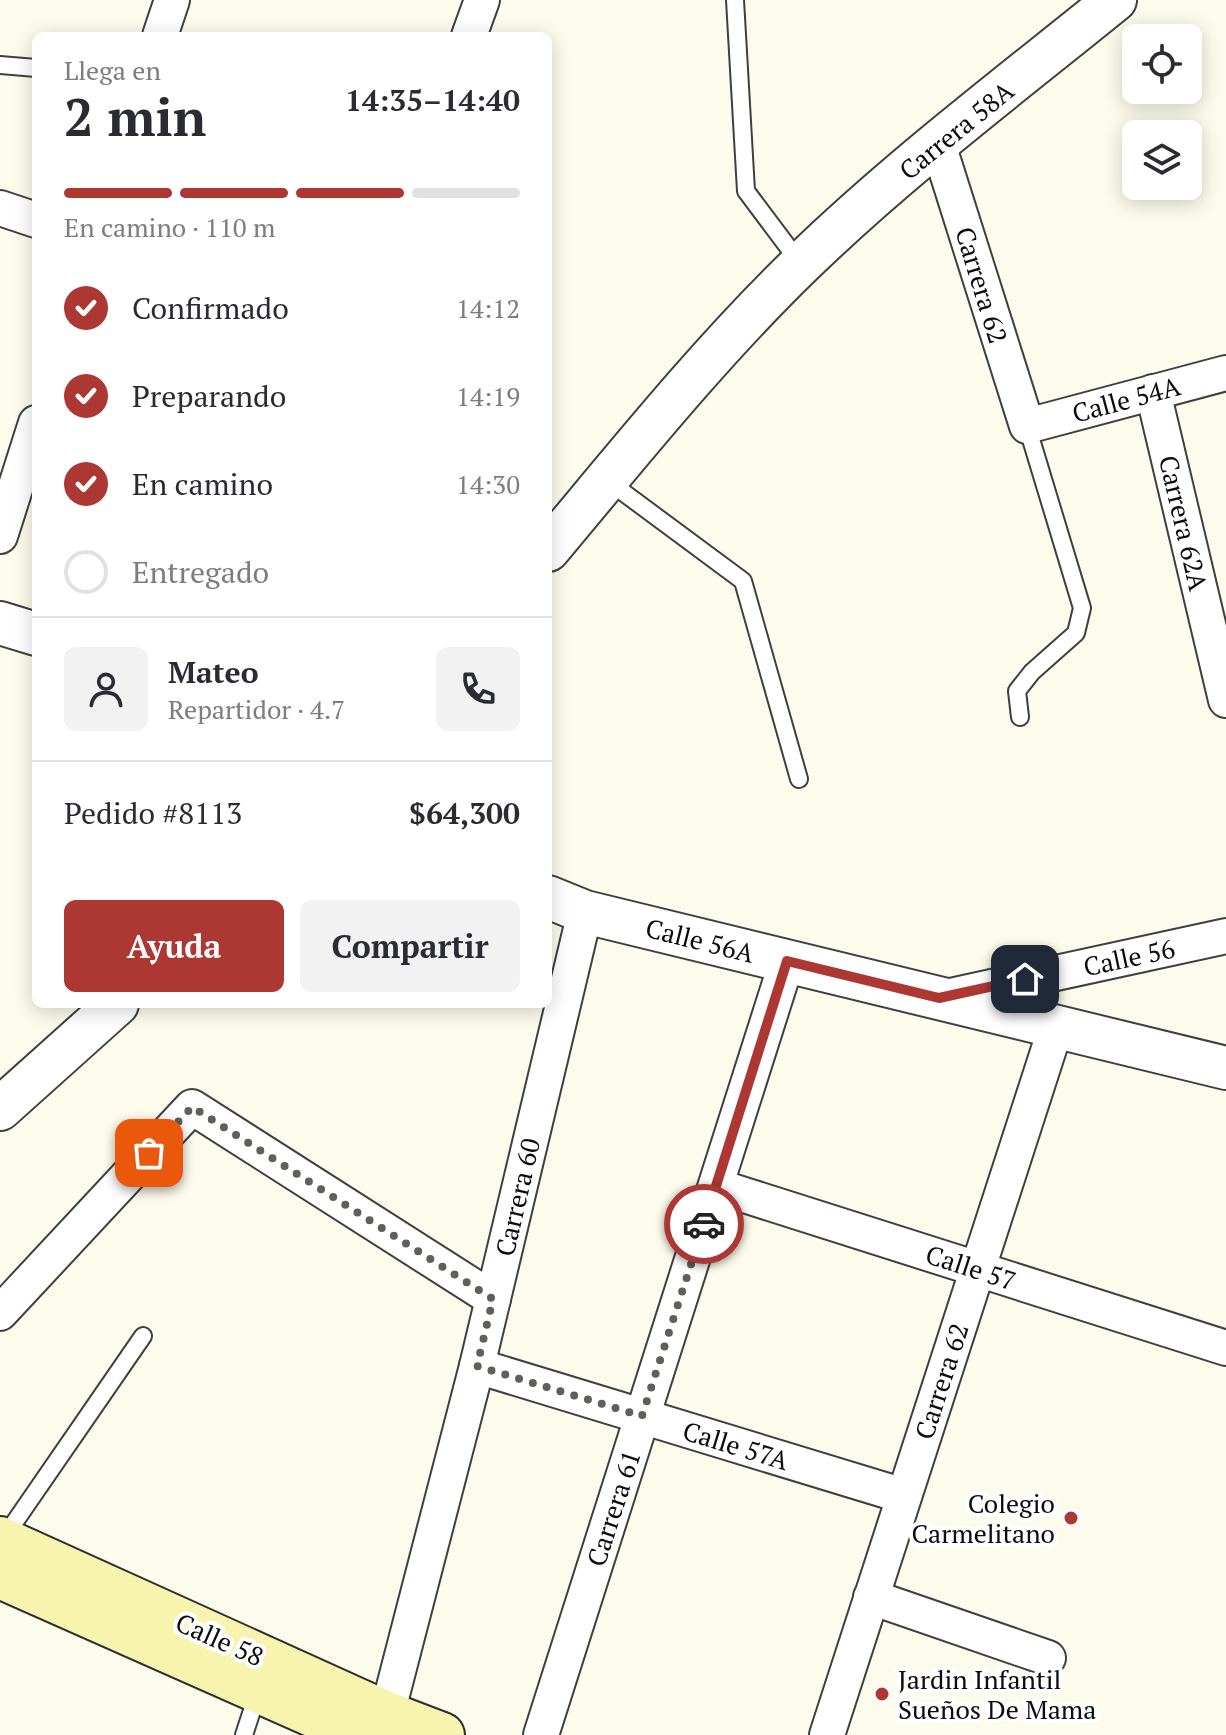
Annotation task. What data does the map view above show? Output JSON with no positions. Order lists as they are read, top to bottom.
{
  "streets": {
    "main road": ["Calle 58"],
    "street": [
      "Carrera 58A",
      "Carrera 62",
      "Calle 54A",
      "Carrera 62A",
      "Calle 56A",
      "Calle 56",
      "Carrera 60",
      "Calle 57",
      "Calle 57A",
      "Carrera 61"
    ]
  },
  "crossings": [
    ["Carrera 58A", "Carrera 62"],
    ["Carrera 62", "Calle 54A"],
    ["Carrera 62", "Calle 56A"],
    ["Carrera 62", "Calle 57"],
    ["Carrera 62", "Calle 57A"],
    ["Calle 54A", "Carrera 62A"],
    ["Calle 56A", "Calle 56"],
    ["Calle 56A", "Carrera 60"],
    ["Calle 56A", "Carrera 61"],
    ["Carrera 60", "Calle 57A"],
    ["Carrera 60", "Calle 58"],
    ["Calle 57", "Carrera 61"],
    ["Calle 57A", "Carrera 61"]
  ],
  "places": ["Colegio Carmelitano", "Jardin Infantil Sueños De Mama"],
  "page": {
    "heading": ["2 min", "Llega en", "14:35–14:40"],
    "panel": [
      "Mateo",
      "Repartidor · 4.7",
      "Pedido #8113",
      "$64,300"
    ],
    "bar": "En camino · 110 m",
    "list": [
      ["Confirmado", "14:12"],
      ["Preparando", "14:19"],
      ["En camino", "14:30"],
      "Entregado"
    ],
    "buttons": ["Ayuda", "Compartir"]
  }
}
